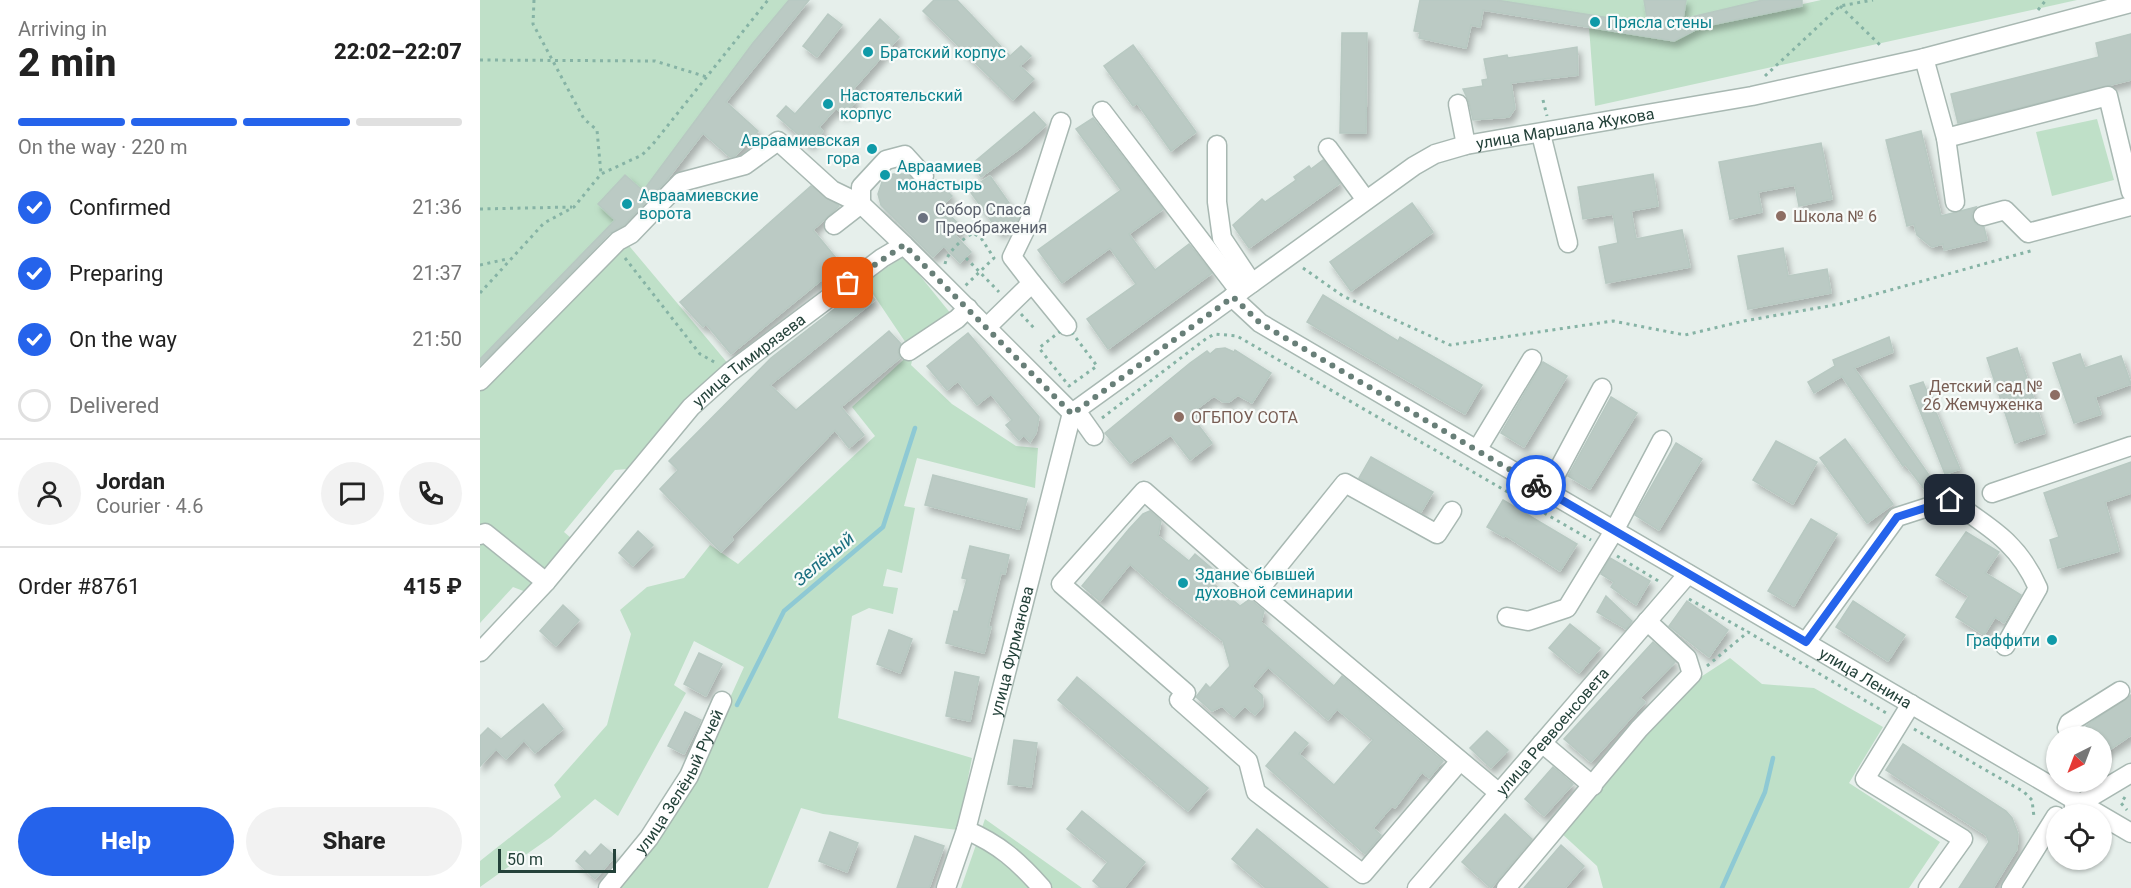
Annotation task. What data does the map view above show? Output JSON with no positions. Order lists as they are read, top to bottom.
{
  "streets": {
    "street": [
      "улица Маршала Жукова",
      "улица Тимирязева",
      "улица Фурманова",
      "улица Ленина",
      "улица Реввоенсовета",
      "улица Зелёный Ручей"
    ]
  },
  "crossings": [
    ["улица Маршала Жукова", "улица Фурманова"],
    ["улица Маршала Жукова", "улица Ленина"],
    ["улица Ленина", "улица Реввоенсовета"]
  ],
  "water": ["Зелёный"],
  "places": [
    "Прясла стены",
    "Братский корпус",
    "Настоятельский корпус",
    "Авраамиевская гора",
    "Авраамиев монастырь",
    "Авраамиевские ворота",
    "Школа № 6",
    "Собор Спаса Преображения",
    "Детский сад № 26 Жемчуженка",
    "ОГБПОУ СОТА",
    "Здание бывшей духовной семинарии",
    "Граффити"
  ],
  "scale_bar": "50 m",
  "north": "bottom left",
  "page": {
    "heading": ["2 min", "Arriving in", "22:02–22:07"],
    "panel": [
      "Jordan",
      "Courier · 4.6",
      "Order #8761",
      "415 ₽"
    ],
    "bar": "On the way · 220 m",
    "list": [
      ["Confirmed", "21:36"],
      ["Preparing", "21:37"],
      ["On the way", "21:50"],
      "Delivered"
    ],
    "buttons": ["Help", "Share"],
    "scale": "50 m"
  }
}
